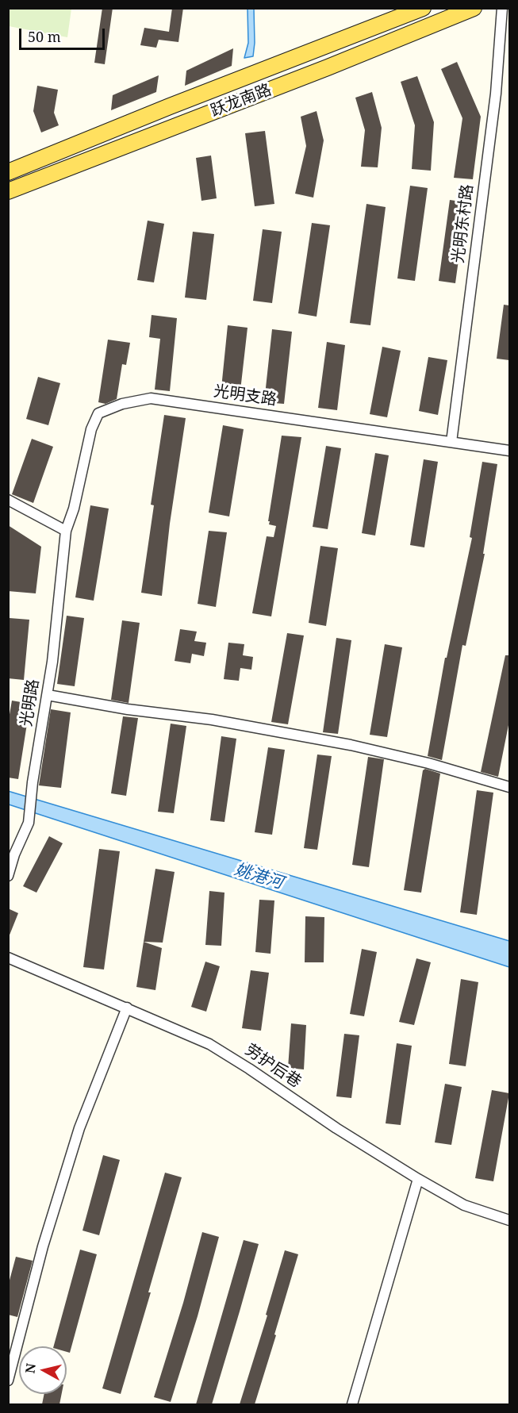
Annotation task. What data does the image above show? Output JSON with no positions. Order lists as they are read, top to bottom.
{
  "streets": {
    "main road": ["跃龙南路"],
    "street": [
      "光明东村路",
      "光明支路",
      "光明路",
      "劳护后巷"
    ]
  },
  "crossings": [
    ["光明东村路", "光明支路"],
    ["光明支路", "光明路"]
  ],
  "water": ["姚港河"],
  "scale_bar": "50 m",
  "north": "left"
}
